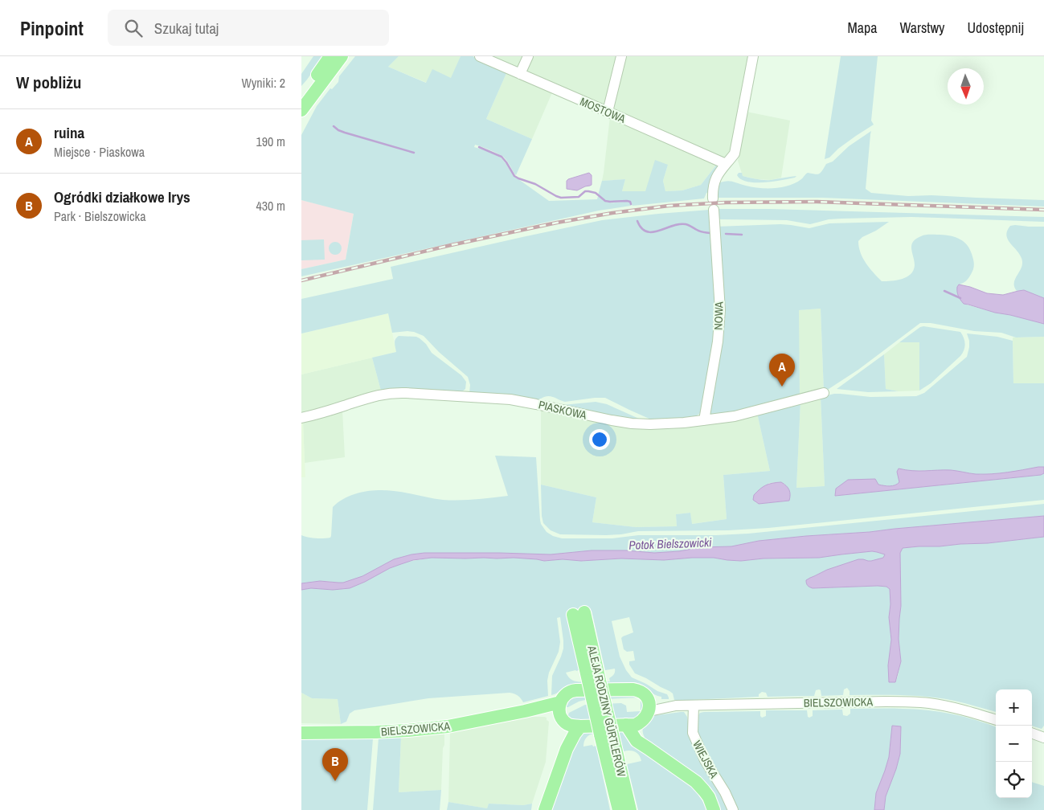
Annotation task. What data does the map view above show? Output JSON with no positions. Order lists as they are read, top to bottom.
{
  "streets": {
    "main road": ["BIELSZOWICKA", "ALEJA RODZINY GÜRTLERÓW"],
    "street": [
      "MOSTOWA",
      "NOWA",
      "PIASKOWA",
      "WIEJSKA"
    ]
  },
  "crossings": [
    ["NOWA", "PIASKOWA"],
    ["BIELSZOWICKA", "WIEJSKA"]
  ],
  "water": ["Potok Bielszowicki"],
  "north": "bottom",
  "page": {
    "header": "Pinpoint",
    "search": "Szukaj tutaj",
    "nav": ["Mapa", "Warstwy", "Udostępnij"],
    "heading": ["W pobliżu", "Wyniki: 2"],
    "list": [
      {
        "mark": "A",
        "name": "ruina",
        "note": "Miejsce · Piaskowa",
        "value": "190 m"
      },
      {
        "mark": "B",
        "name": "Ogródki działkowe Irys",
        "note": "Park · Bielszowicka",
        "value": "430 m"
      }
    ],
    "pins": ["A", "B"],
    "map_buttons": ["+", "−"]
  }
}
